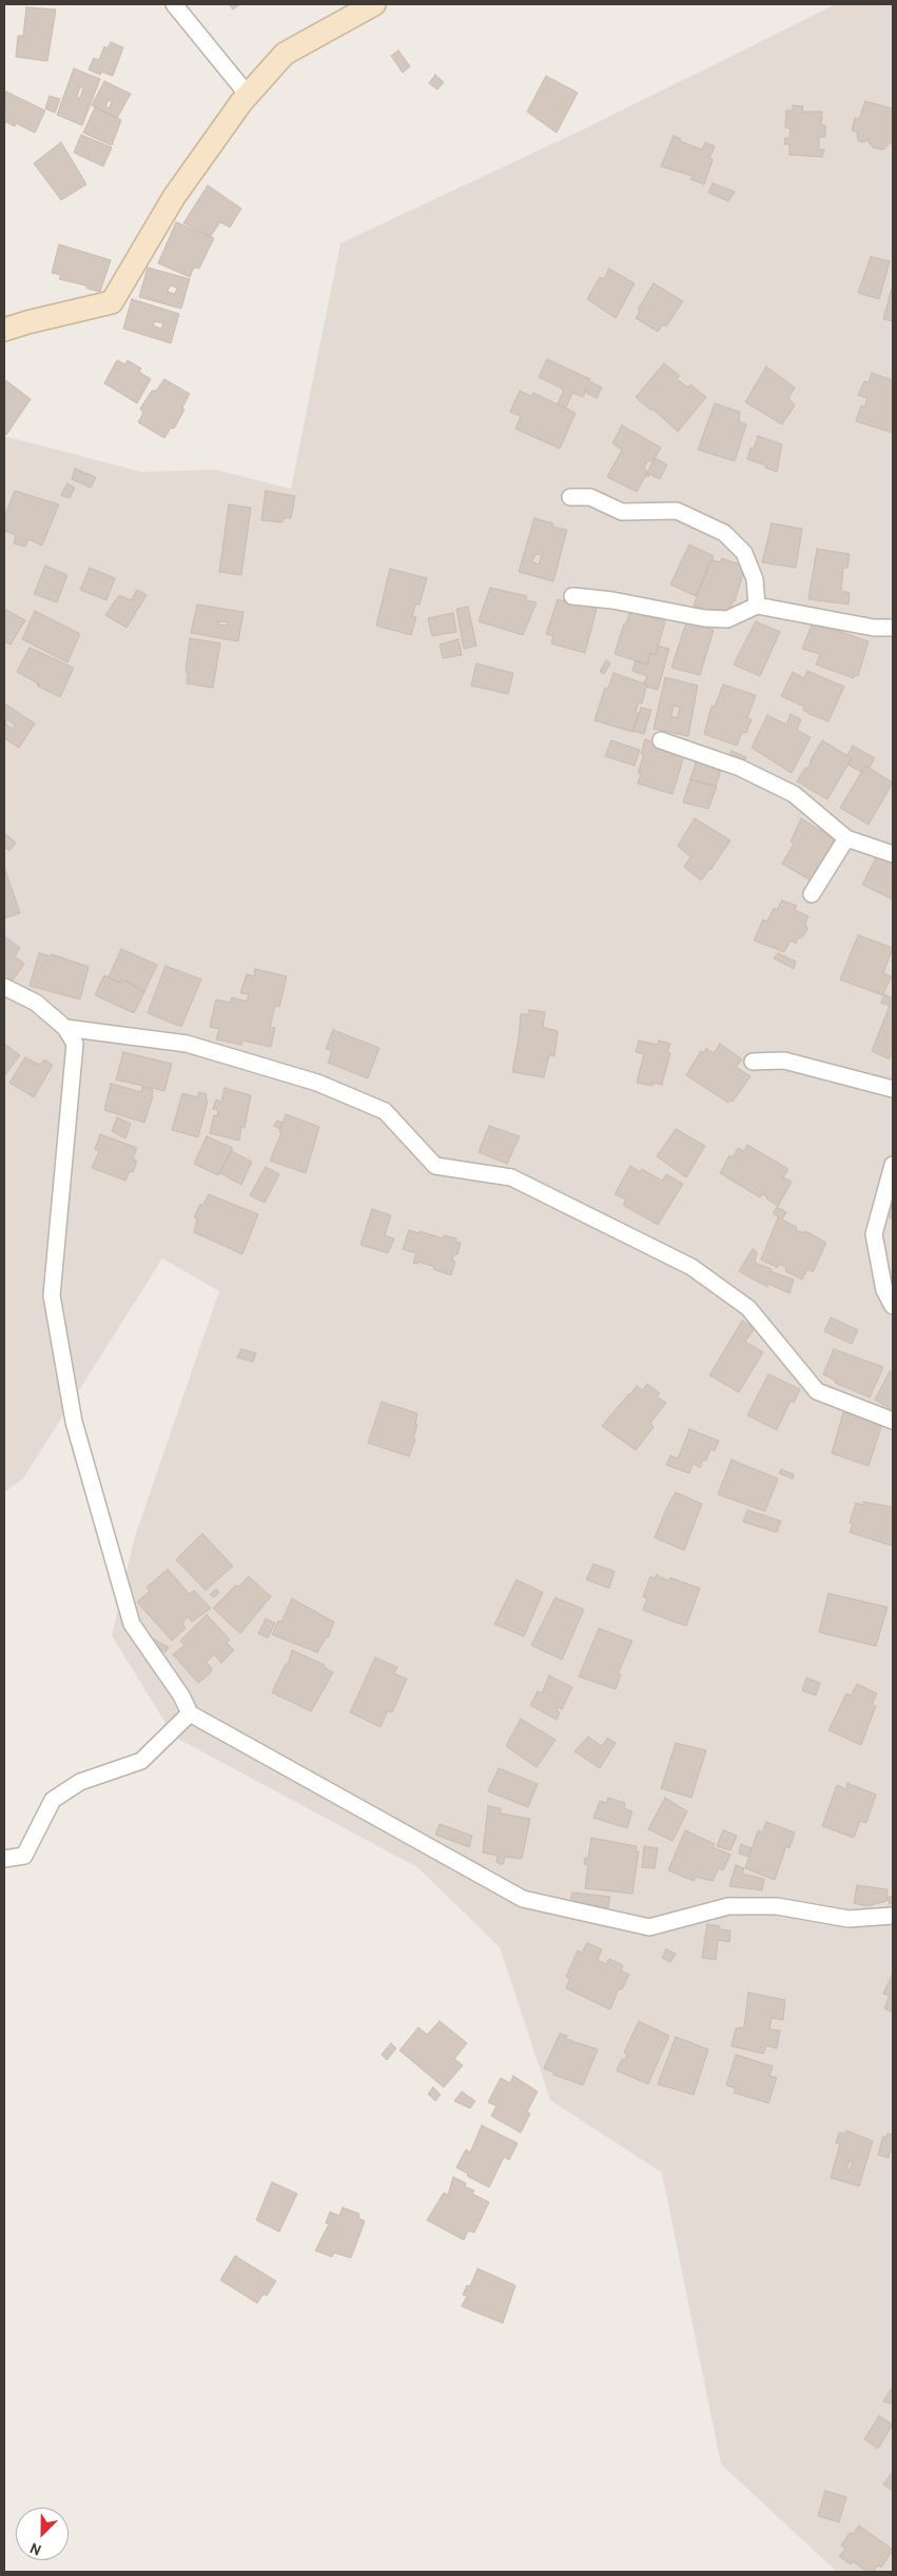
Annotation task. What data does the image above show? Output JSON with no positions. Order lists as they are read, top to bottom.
{
  "north": "bottom left"
}
